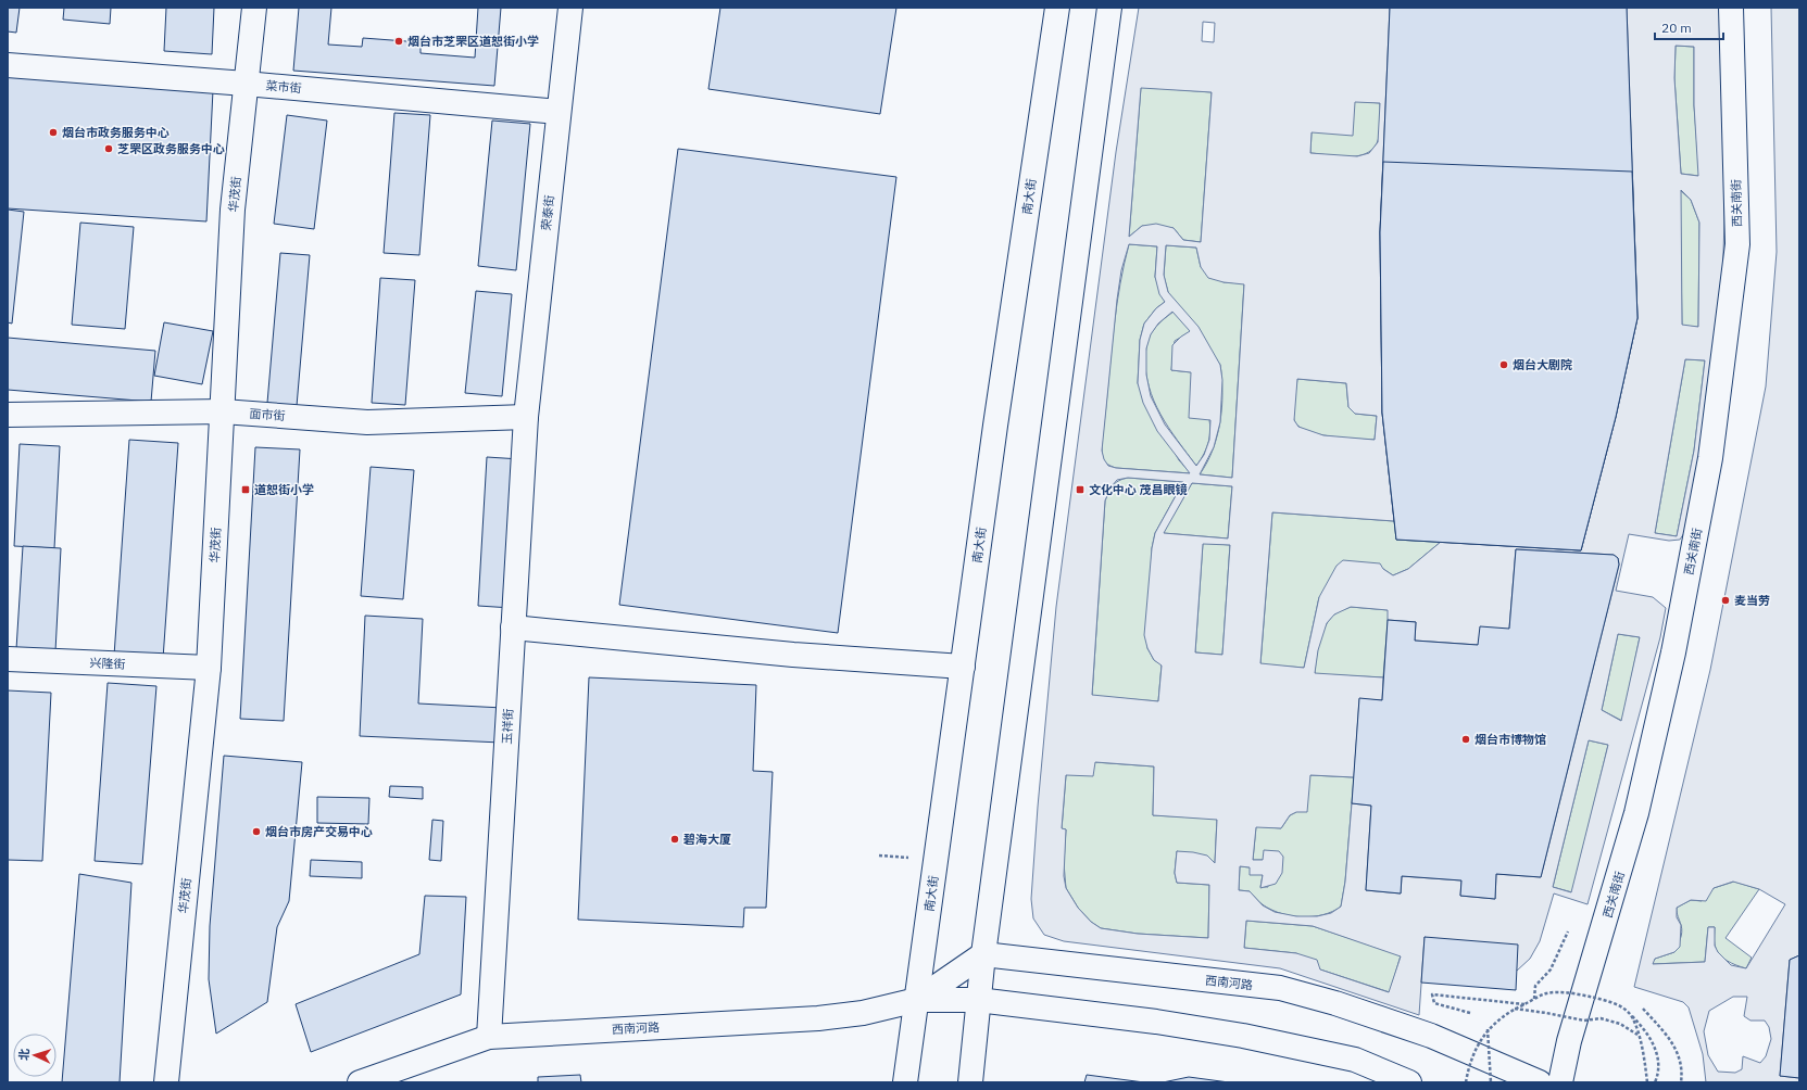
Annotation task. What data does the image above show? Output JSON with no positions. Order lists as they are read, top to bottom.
{
  "streets": {
    "street": [
      "菜市街",
      "华茂街",
      "南大街",
      "西关南街",
      "荣泰街",
      "面市街",
      "兴隆街",
      "玉祥街",
      "西南河路"
    ]
  },
  "crossings": [
    ["菜市街", "华茂街"],
    ["菜市街", "荣泰街"],
    ["华茂街", "面市街"],
    ["华茂街", "兴隆街"],
    ["南大街", "西南河路"],
    ["荣泰街", "面市街"],
    ["荣泰街", "玉祥街"],
    ["面市街", "玉祥街"],
    ["玉祥街", "西南河路"]
  ],
  "places": {
    "other": [
      "烟台市芝罘区道恕街小学",
      "烟台市政务服务中心",
      "芝罘区政务服务中心",
      "烟台大剧院",
      "麦当劳",
      "烟台市博物馆",
      "烟台市房产交易中心",
      "碧海大厦"
    ],
    "transit": ["道恕街小学", "文化中心 茂昌眼镜"]
  },
  "scale_bar": "20 m",
  "north": "left"
}
